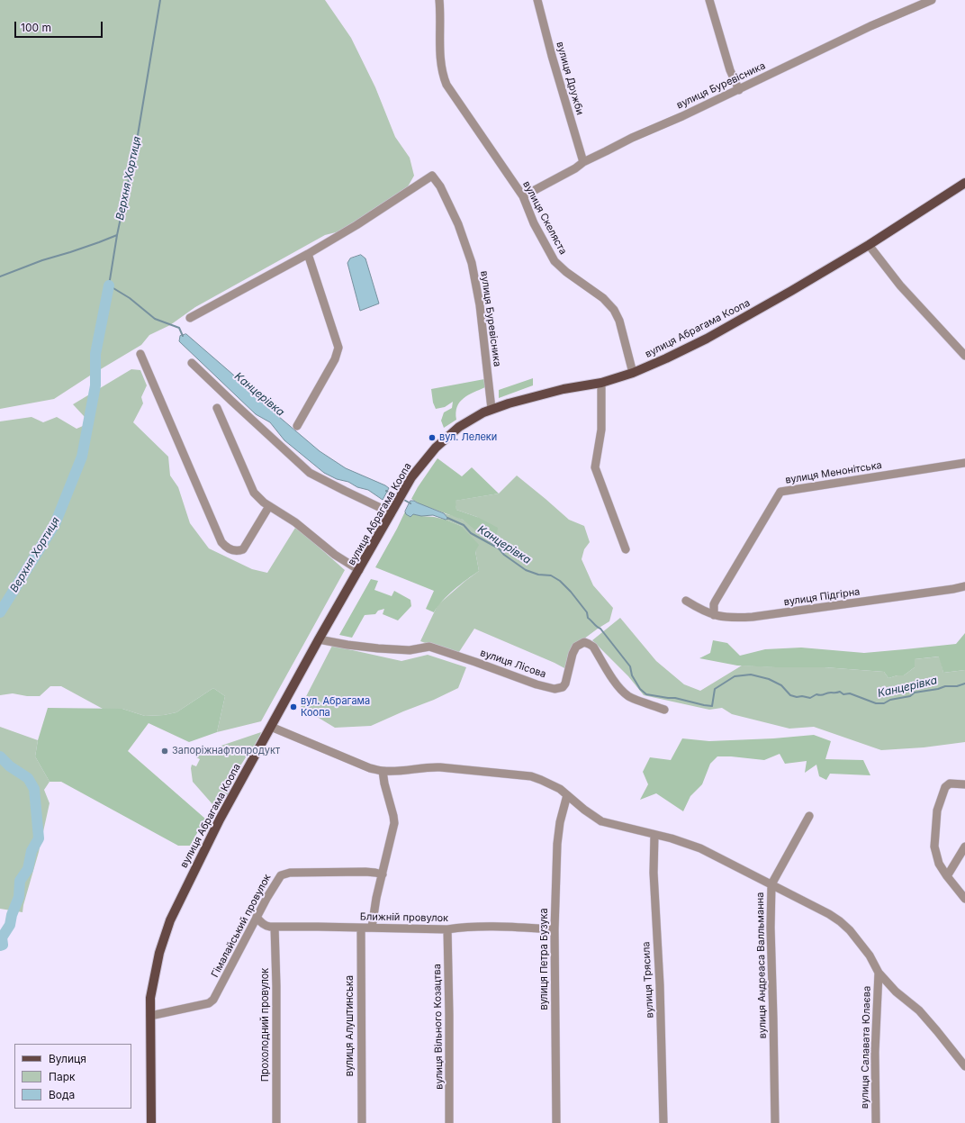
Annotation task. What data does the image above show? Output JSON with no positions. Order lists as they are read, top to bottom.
{
  "streets": {
    "main road": ["вулиця Абрагама Коопа"],
    "street": [
      "вулиця Дружби",
      "вулиця Буревісника",
      "вулиця Скеляста",
      "вулиця Менонітська",
      "вулиця Підгірна",
      "вулиця Лісова",
      "Ближній провулок",
      "Гімалайський провулок",
      "вулиця Петра Бузука",
      "вулиця Андреаса Валльманна",
      "вулиця Трясила",
      "Прохолодний провулок",
      "вулиця Алуштинська",
      "вулиця Вільного Козацтва",
      "вулиця Салавата Юлаєва"
    ]
  },
  "crossings": [
    ["вулиця Дружби", "вулиця Буревісника"],
    ["вулиця Буревісника", "вулиця Скеляста"],
    ["вулиця Буревісника", "вулиця Абрагама Коопа"],
    ["вулиця Скеляста", "вулиця Абрагама Коопа"],
    ["вулиця Абрагама Коопа", "вулиця Лісова"],
    ["вулиця Абрагама Коопа", "Гімалайський провулок"],
    ["вулиця Менонітська", "вулиця Підгірна"],
    ["Ближній провулок", "Гімалайський провулок"],
    ["Ближній провулок", "вулиця Петра Бузука"],
    ["Ближній провулок", "Прохолодний провулок"],
    ["Ближній провулок", "вулиця Алуштинська"],
    ["Ближній провулок", "вулиця Вільного Козацтва"]
  ],
  "water": ["Верхня Хортиця", "Канцерівка"],
  "places": ["вул. Лелеки", "вул. Абрагама Коопа", "Запоріжнафтопродукт"],
  "legend": ["Вулиця", "Парк", "Вода"],
  "scale_bar": "100 m"
}
